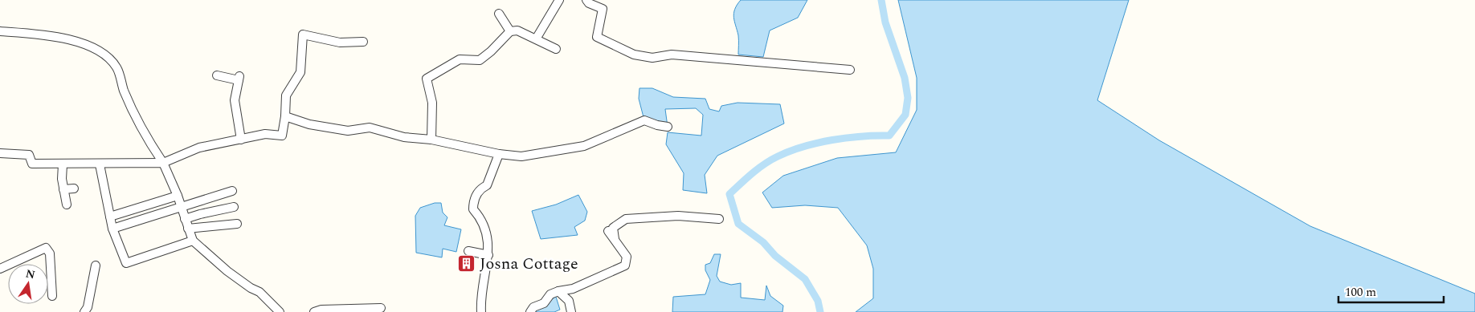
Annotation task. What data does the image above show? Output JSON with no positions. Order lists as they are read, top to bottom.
{
  "places": {
    "building": ["Josna Cottage"]
  },
  "scale_bar": "100 m",
  "north": "top"
}
